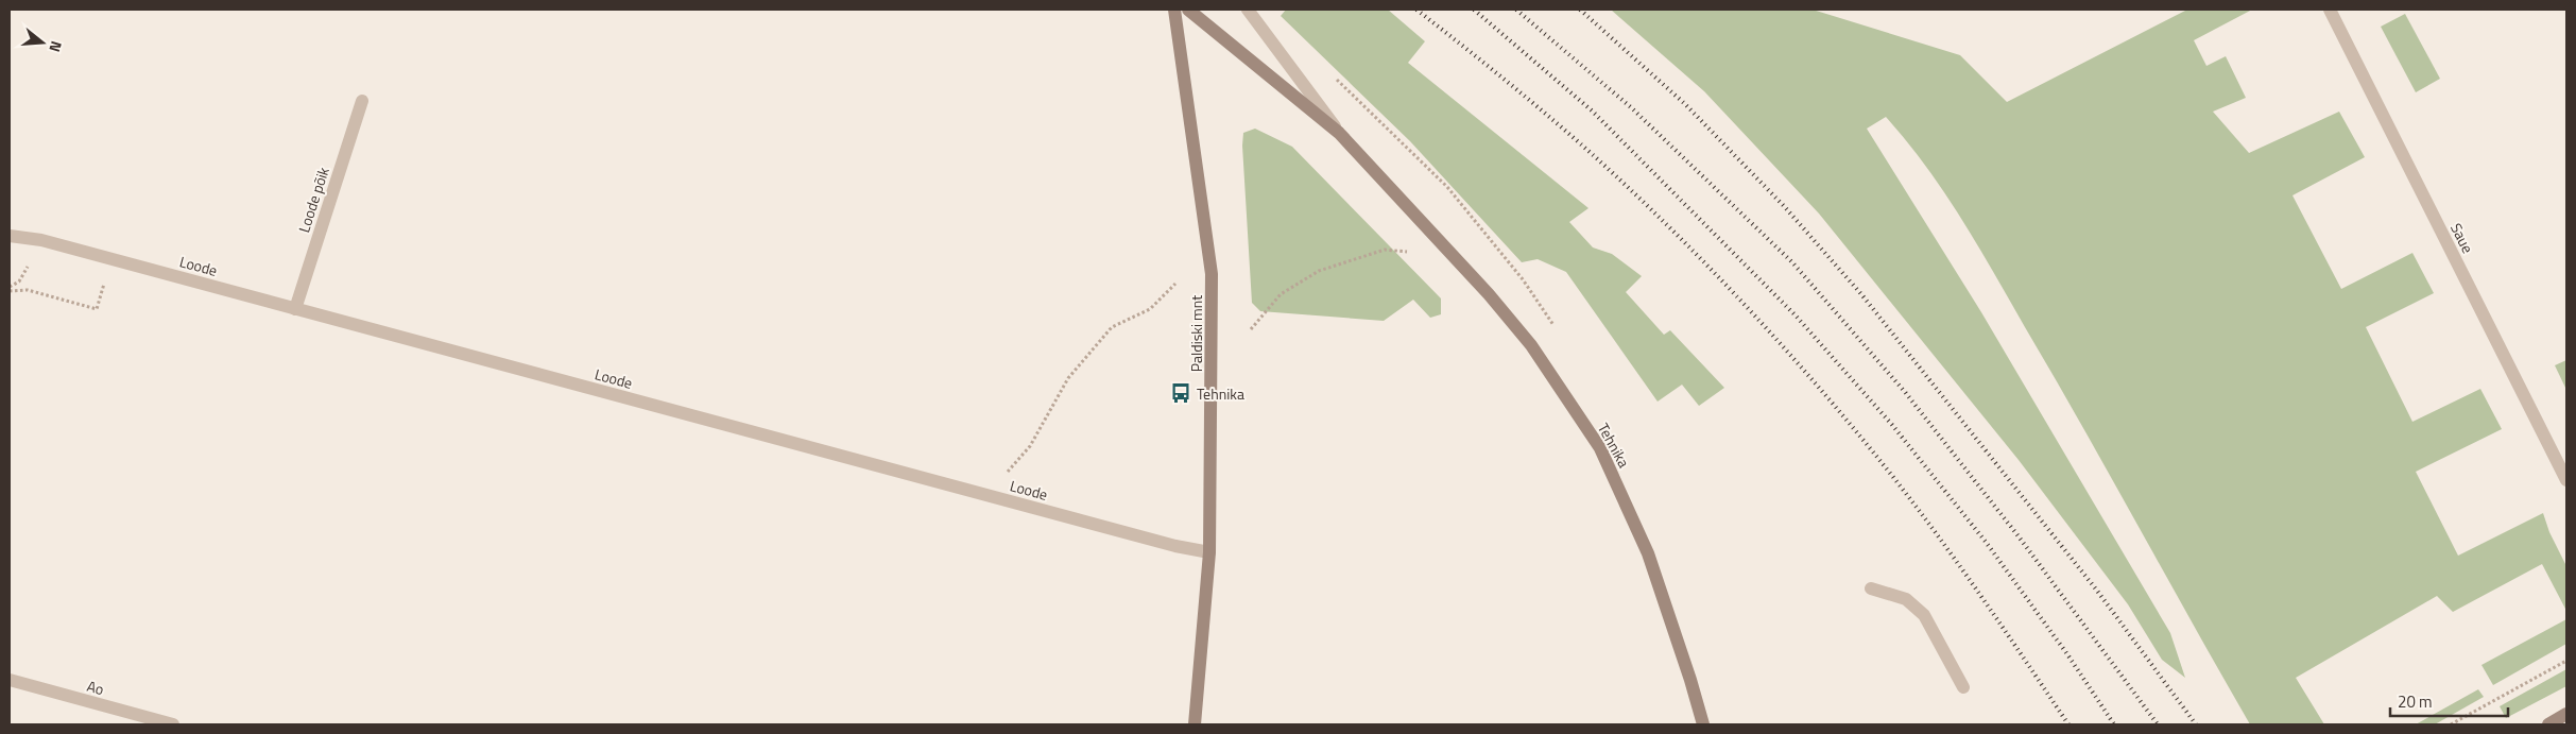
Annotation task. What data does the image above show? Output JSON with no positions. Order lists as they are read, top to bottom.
{
  "streets": {
    "street": [
      "Loode põik",
      "Saue",
      "Loode",
      "Paldiski mnt",
      "Tehnika",
      "Ao"
    ]
  },
  "crossings": [
    ["Loode põik", "Loode"],
    ["Loode", "Paldiski mnt"]
  ],
  "places": {
    "bus stop": ["Tehnika"]
  },
  "scale_bar": "20 m",
  "north": "right"
}
